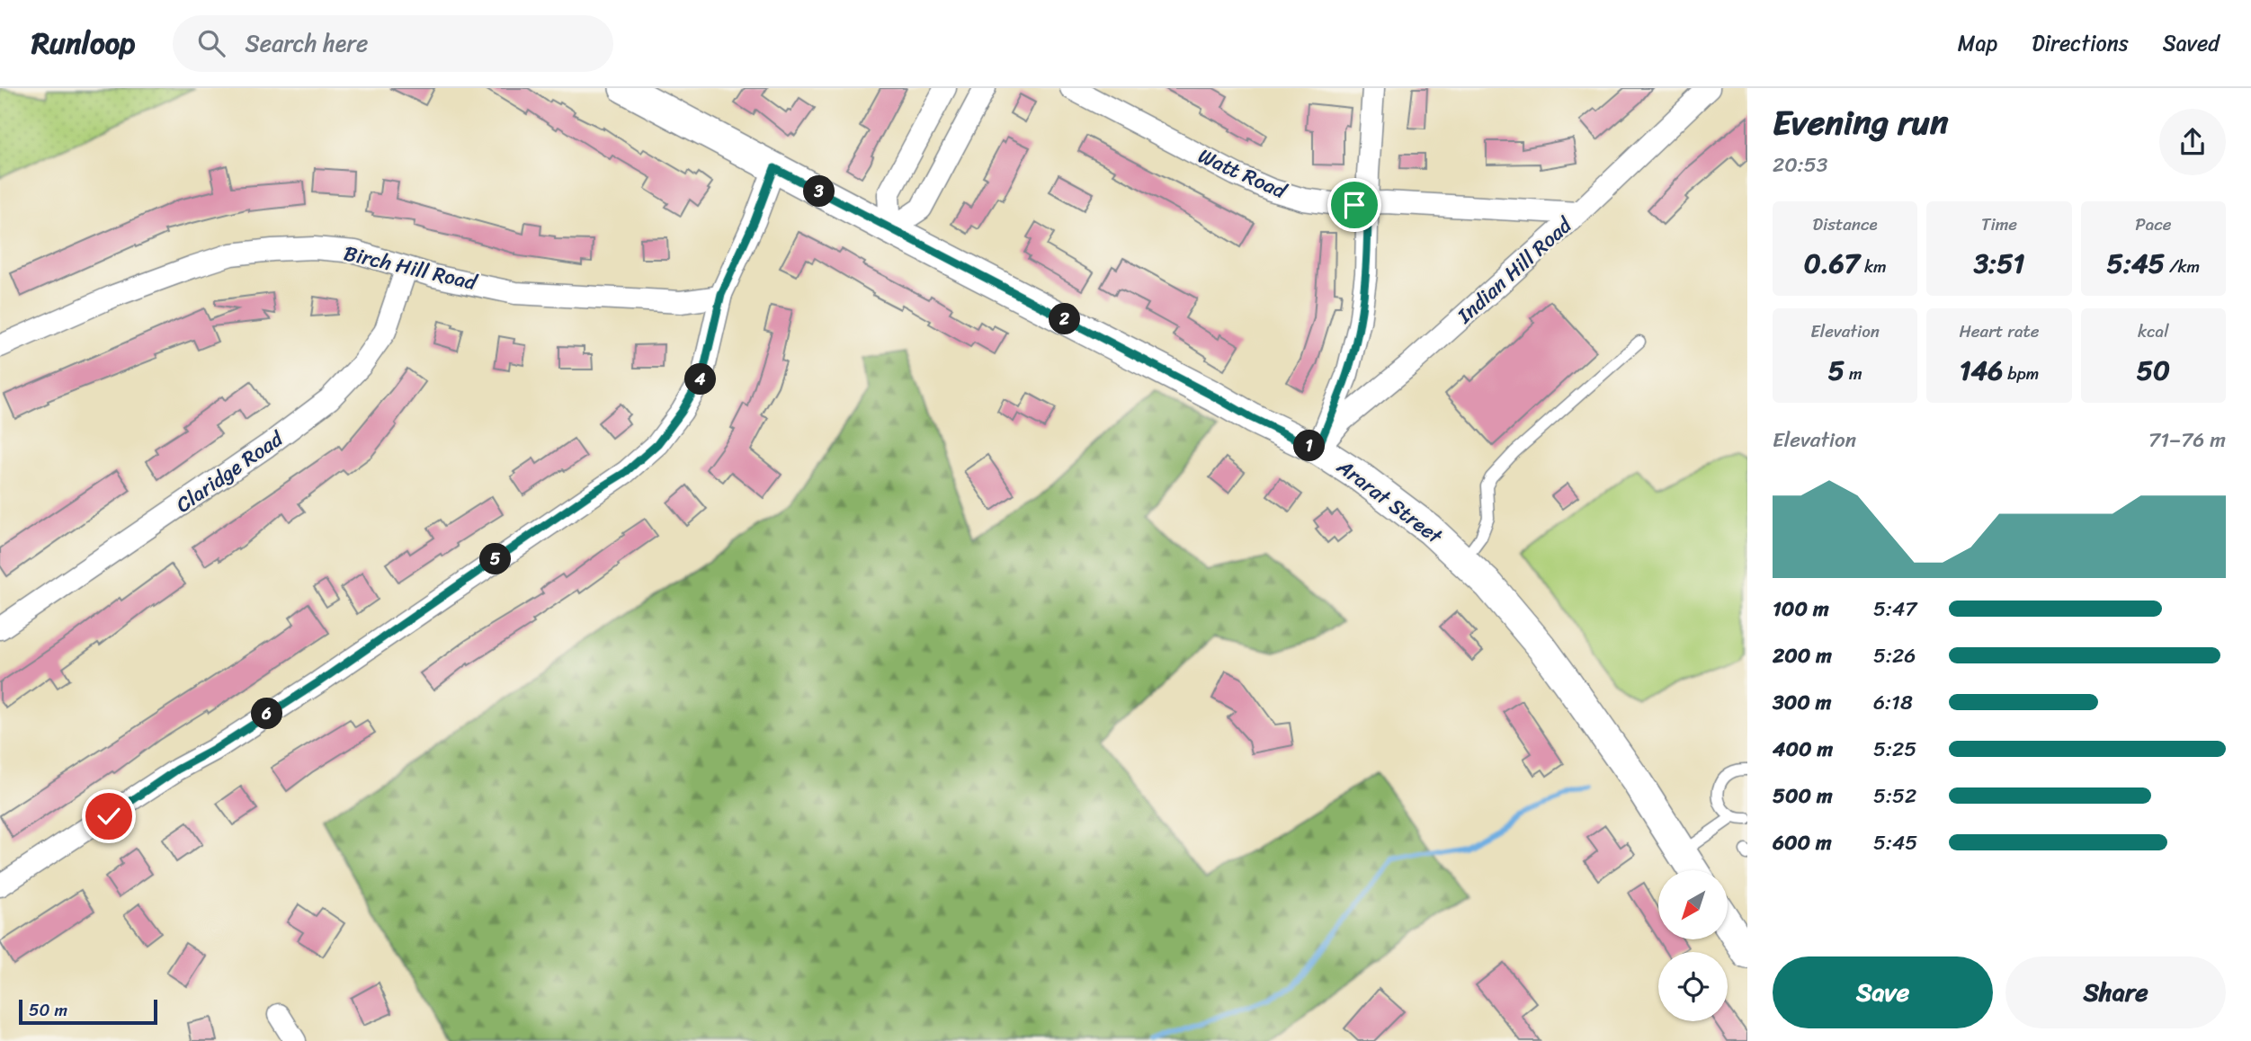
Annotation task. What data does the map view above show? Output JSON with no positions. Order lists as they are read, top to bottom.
{
  "streets": {
    "main road": ["Ararat Street"],
    "street": [
      "Watt Road",
      "Birch Hill Road",
      "Indian Hill Road",
      "Claridge Road"
    ]
  },
  "crossings": [
    ["Watt Road", "Indian Hill Road"],
    ["Birch Hill Road", "Claridge Road"],
    ["Indian Hill Road", "Ararat Street"]
  ],
  "scale_bar": "50 m",
  "north": "bottom left",
  "page": {
    "header": "Runloop",
    "search": "Search here",
    "nav": ["Map", "Directions", "Saved"],
    "heading": ["Evening run", "20:53"],
    "pins": [
      "3",
      "2",
      "4",
      "1",
      "5",
      "6"
    ],
    "stats": [
      ["Distance", "0.67 km"],
      ["Time", "3:51"],
      ["Pace", "5:45 /km"],
      ["Elevation", "5 m"],
      ["Heart rate", "146 bpm"],
      ["kcal", "50"]
    ],
    "chart": ["Elevation", "71–76 m"],
    "list": [
      {
        "name": "100 m",
        "note": "5:47"
      },
      {
        "name": "200 m",
        "note": "5:26"
      },
      {
        "name": "300 m",
        "note": "6:18"
      },
      {
        "name": "400 m",
        "note": "5:25"
      },
      {
        "name": "500 m",
        "note": "5:52"
      },
      {
        "name": "600 m",
        "note": "5:45"
      }
    ],
    "buttons": ["Save", "Share"],
    "scale": "50 m"
  }
}
